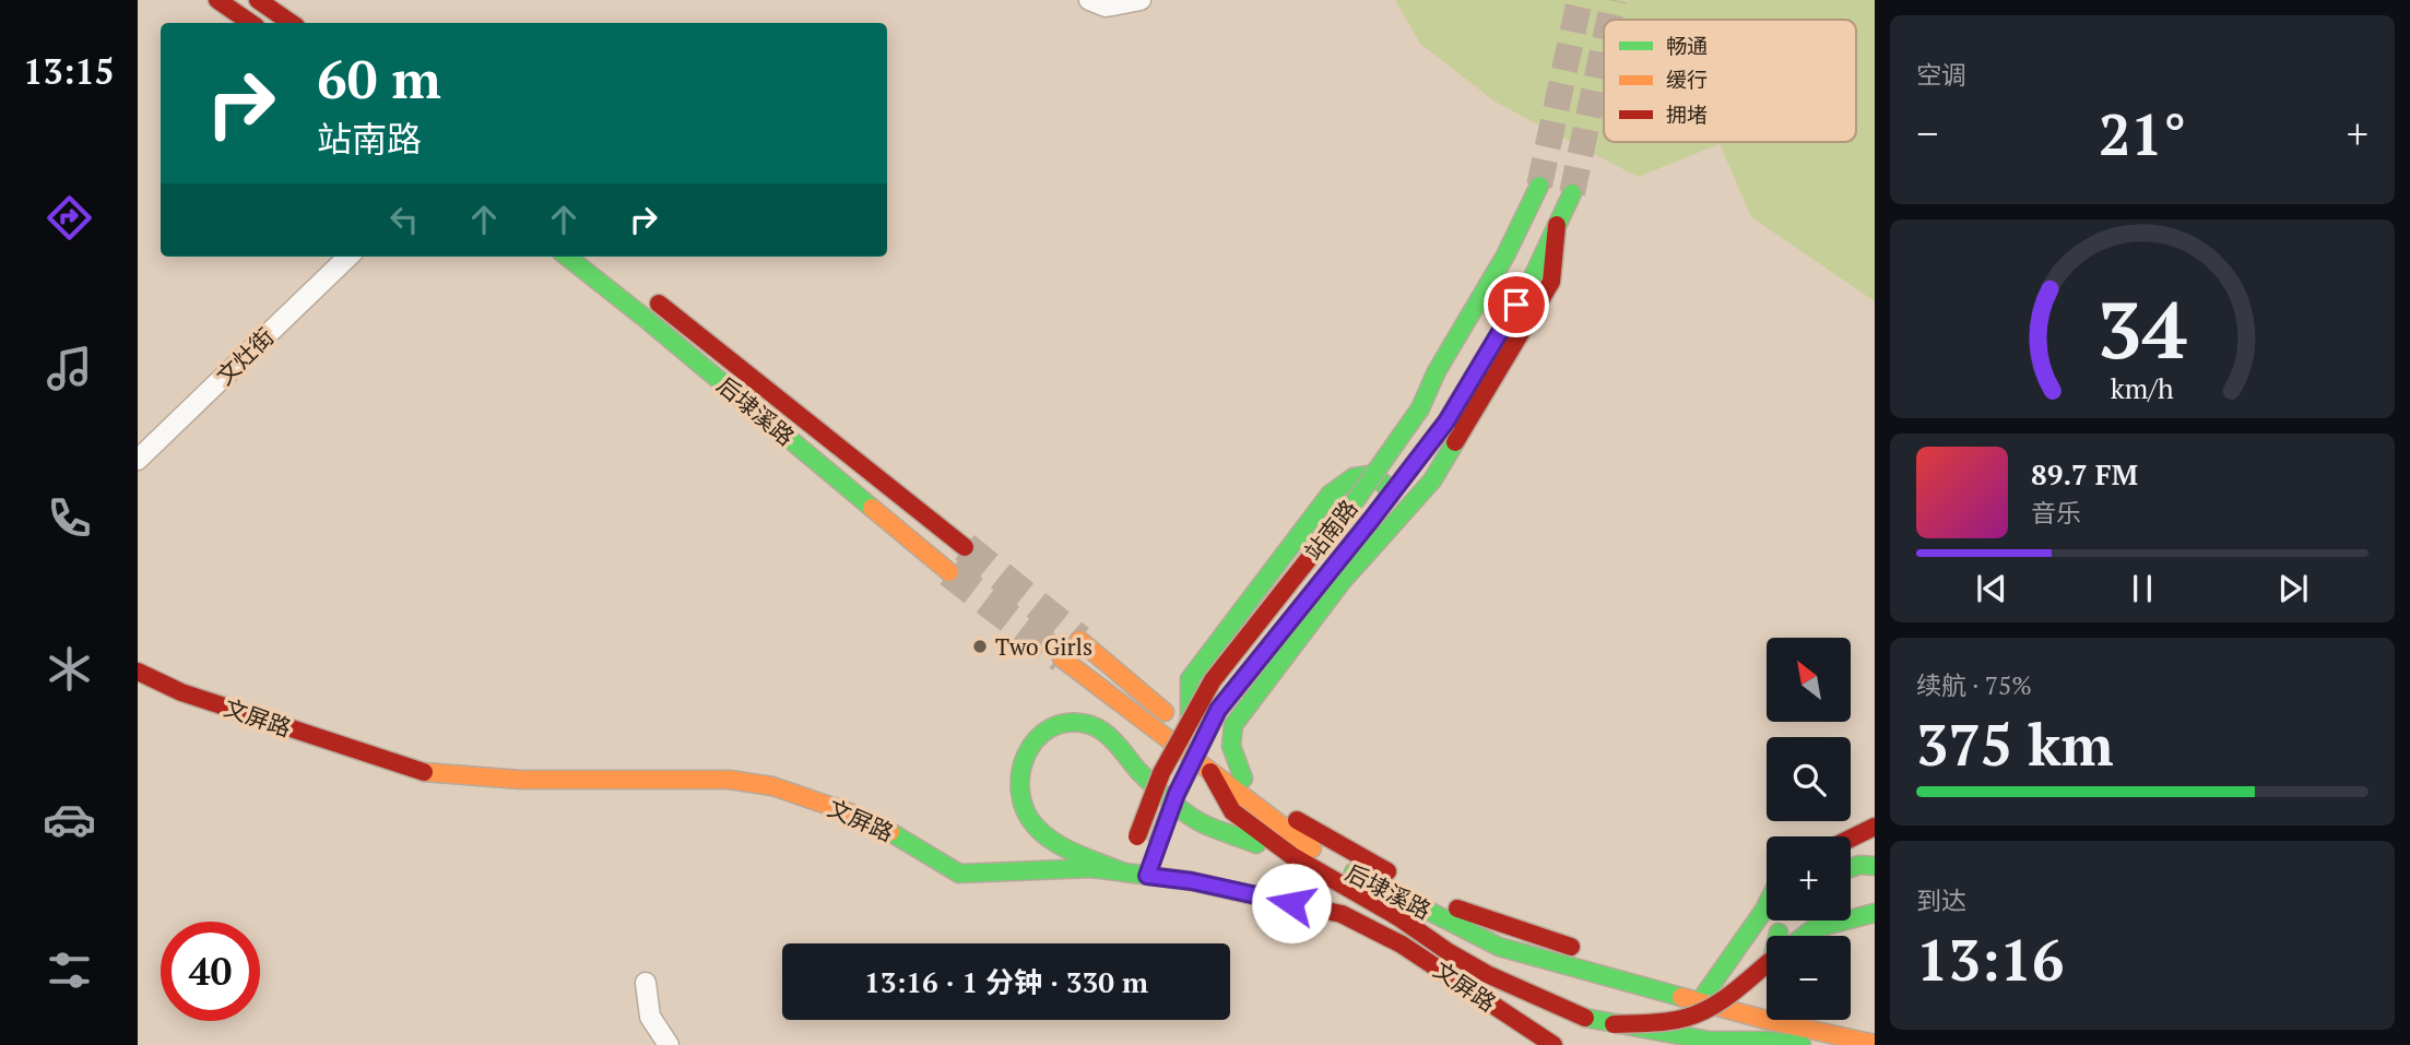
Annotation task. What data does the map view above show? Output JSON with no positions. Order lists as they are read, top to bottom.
{
  "streets": {
    "main road": ["后埭溪路", "站南路", "文屏路"],
    "street": ["文灶街"]
  },
  "crossings": [
    ["站南路", "文屏路"]
  ],
  "places": ["Two Girls"],
  "legend": ["畅通", "缓行", "拥堵"],
  "north": "top left",
  "page": {
    "tabs": "13:15",
    "tile": [
      "空调",
      ["续航 · 75%", "375 km"],
      ["到达", "13:16"]
    ],
    "turn": ["60 m", "站南路"],
    "heat": ["−", "21°", "+"],
    "song": ["89.7 FM", "音乐"],
    "map_buttons": ["+", "−"],
    "limit": "40",
    "trip": "13:16 · 1 分钟 · 330 m",
    "gauge": ["34", "km/h"]
  }
}
